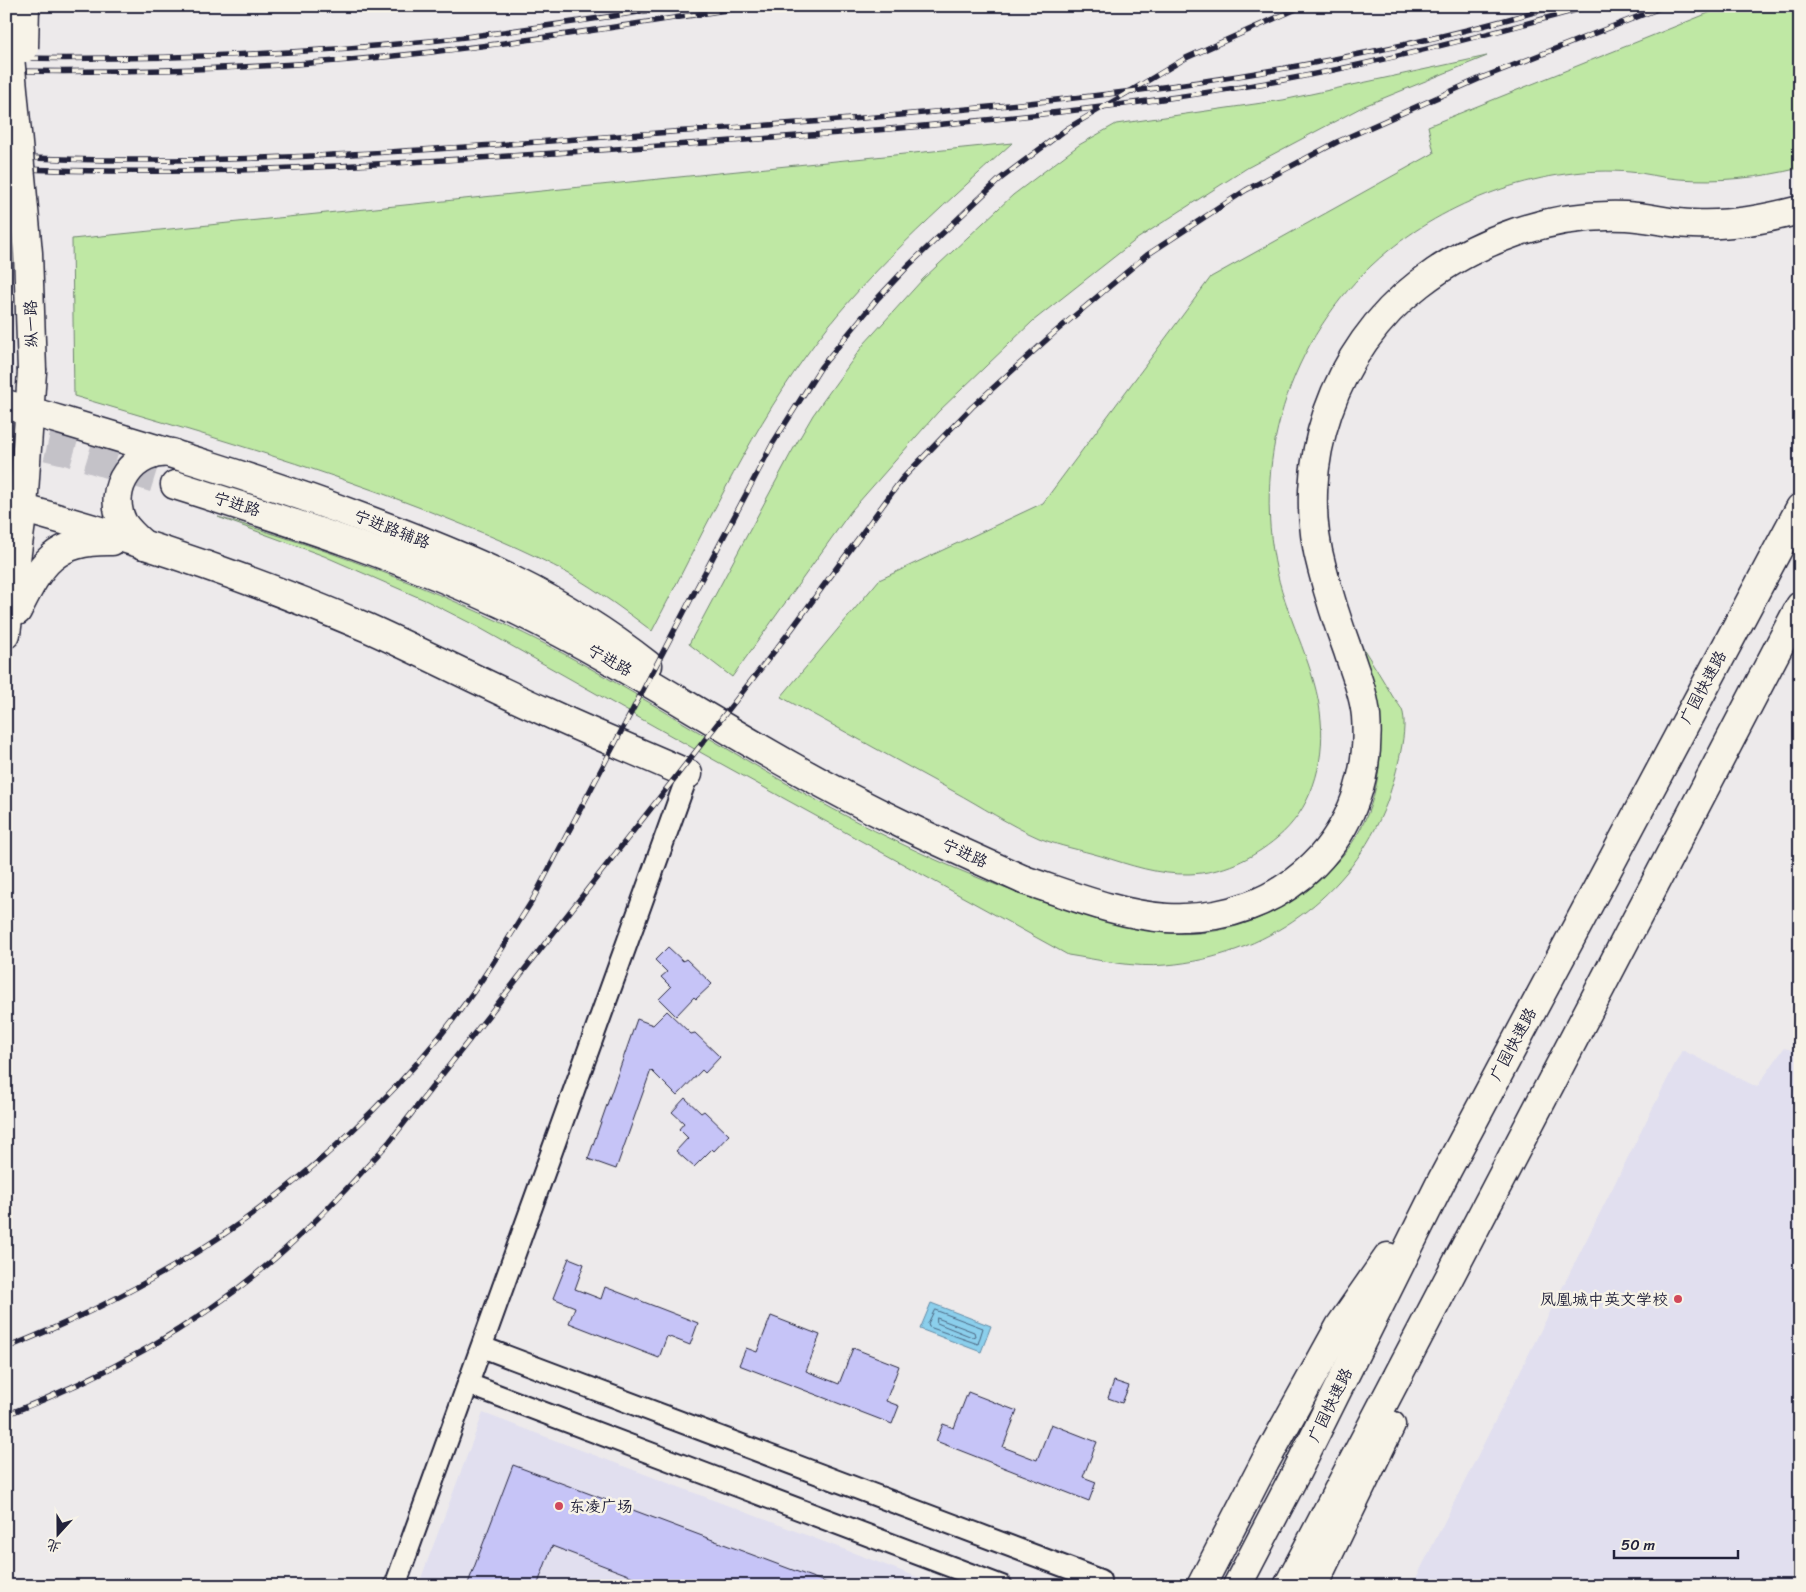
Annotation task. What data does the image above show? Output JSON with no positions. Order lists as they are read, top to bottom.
{
  "streets": {
    "main road": [
      "纵一路",
      "宁进路",
      "宁进路辅路",
      "广园快速路"
    ]
  },
  "crossings": [
    ["纵一路", "宁进路辅路"],
    ["宁进路", "宁进路辅路"]
  ],
  "places": ["凤凰城中英文学校", "东凌广场"],
  "scale_bar": "50 m",
  "north": "bottom"
}
